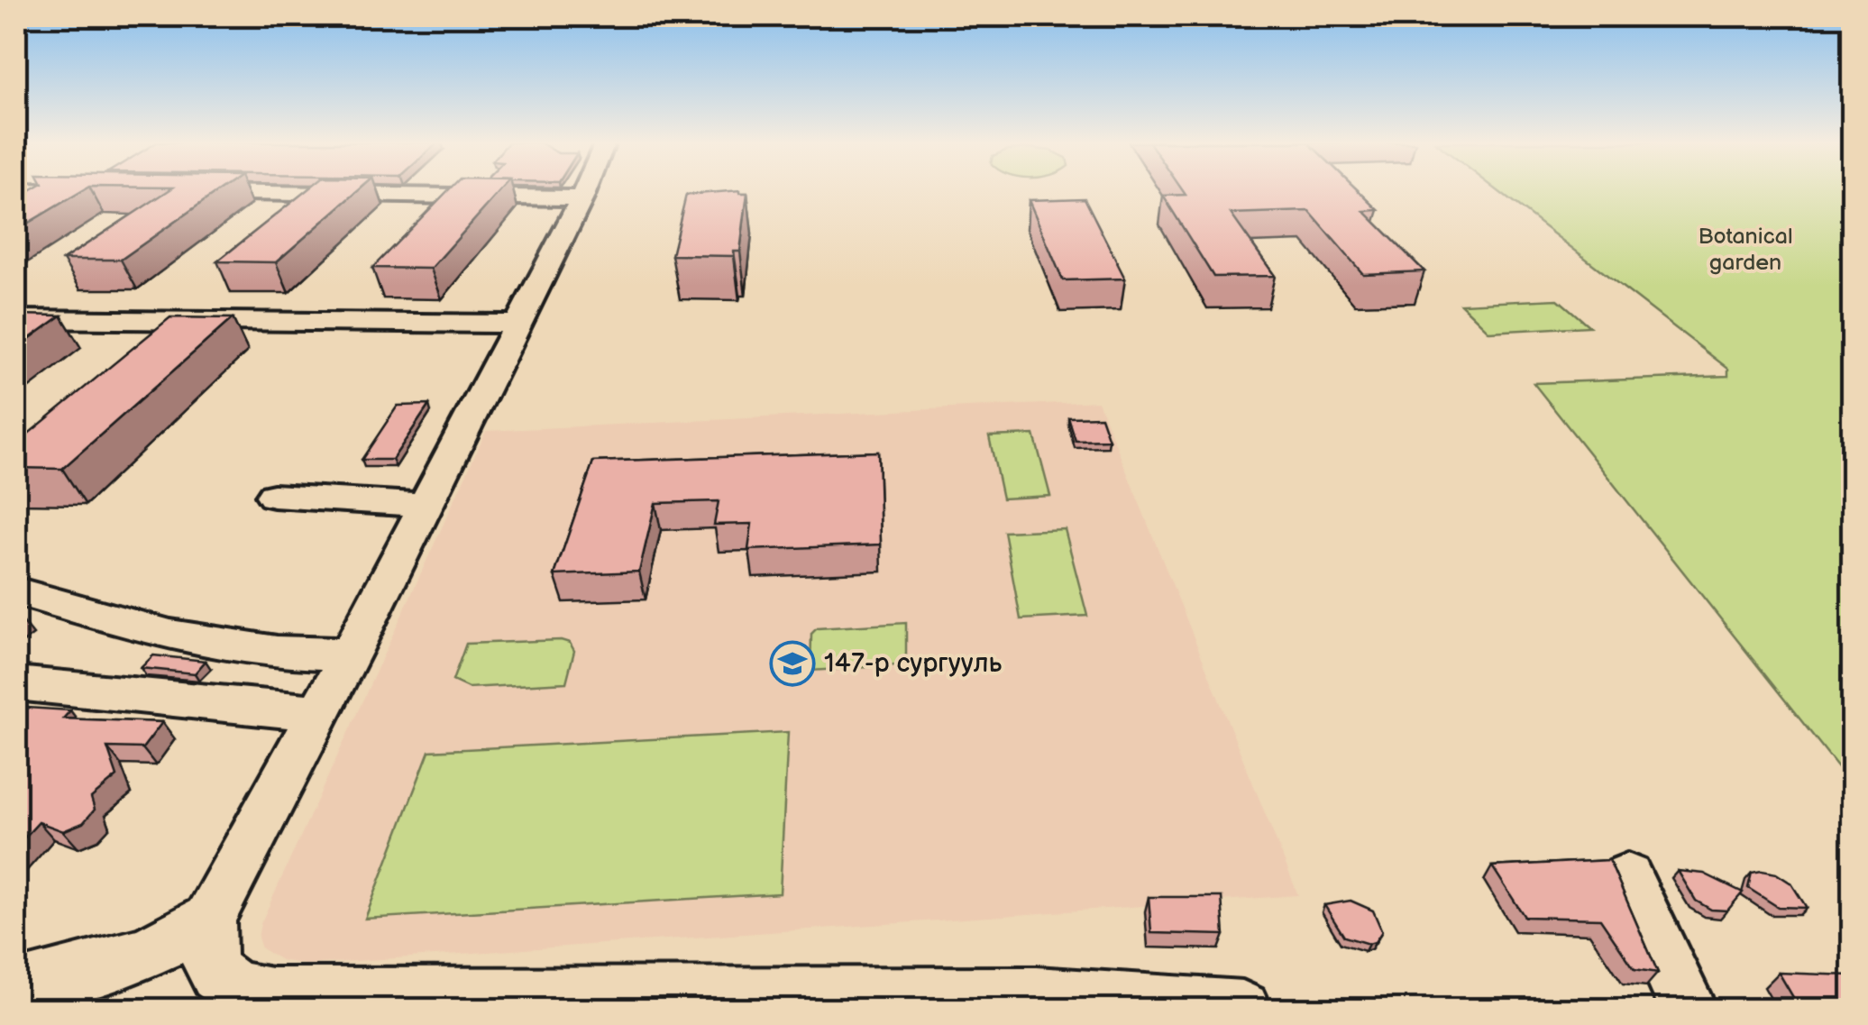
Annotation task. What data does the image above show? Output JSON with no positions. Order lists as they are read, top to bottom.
{
  "parks": ["Botanical garden"],
  "places": {
    "school or university": ["147-р сургууль"]
  }
}
